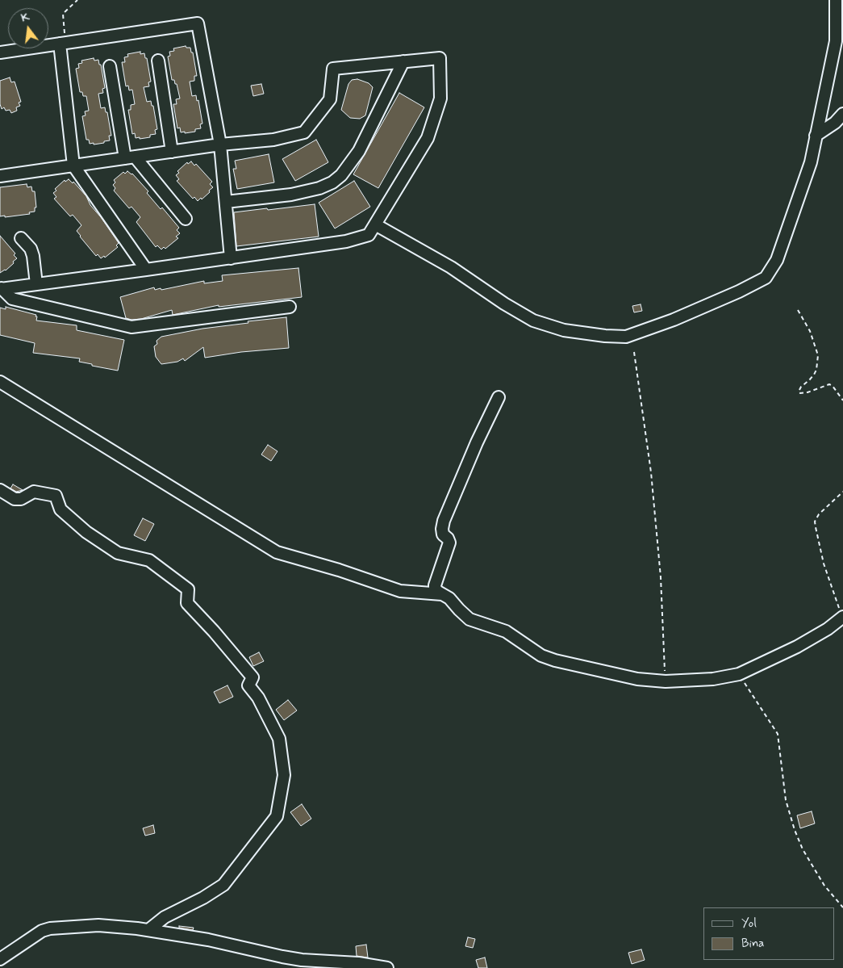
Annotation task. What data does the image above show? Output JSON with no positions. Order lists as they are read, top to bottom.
{
  "legend": ["Yol", "Bina"],
  "north": "top"
}
